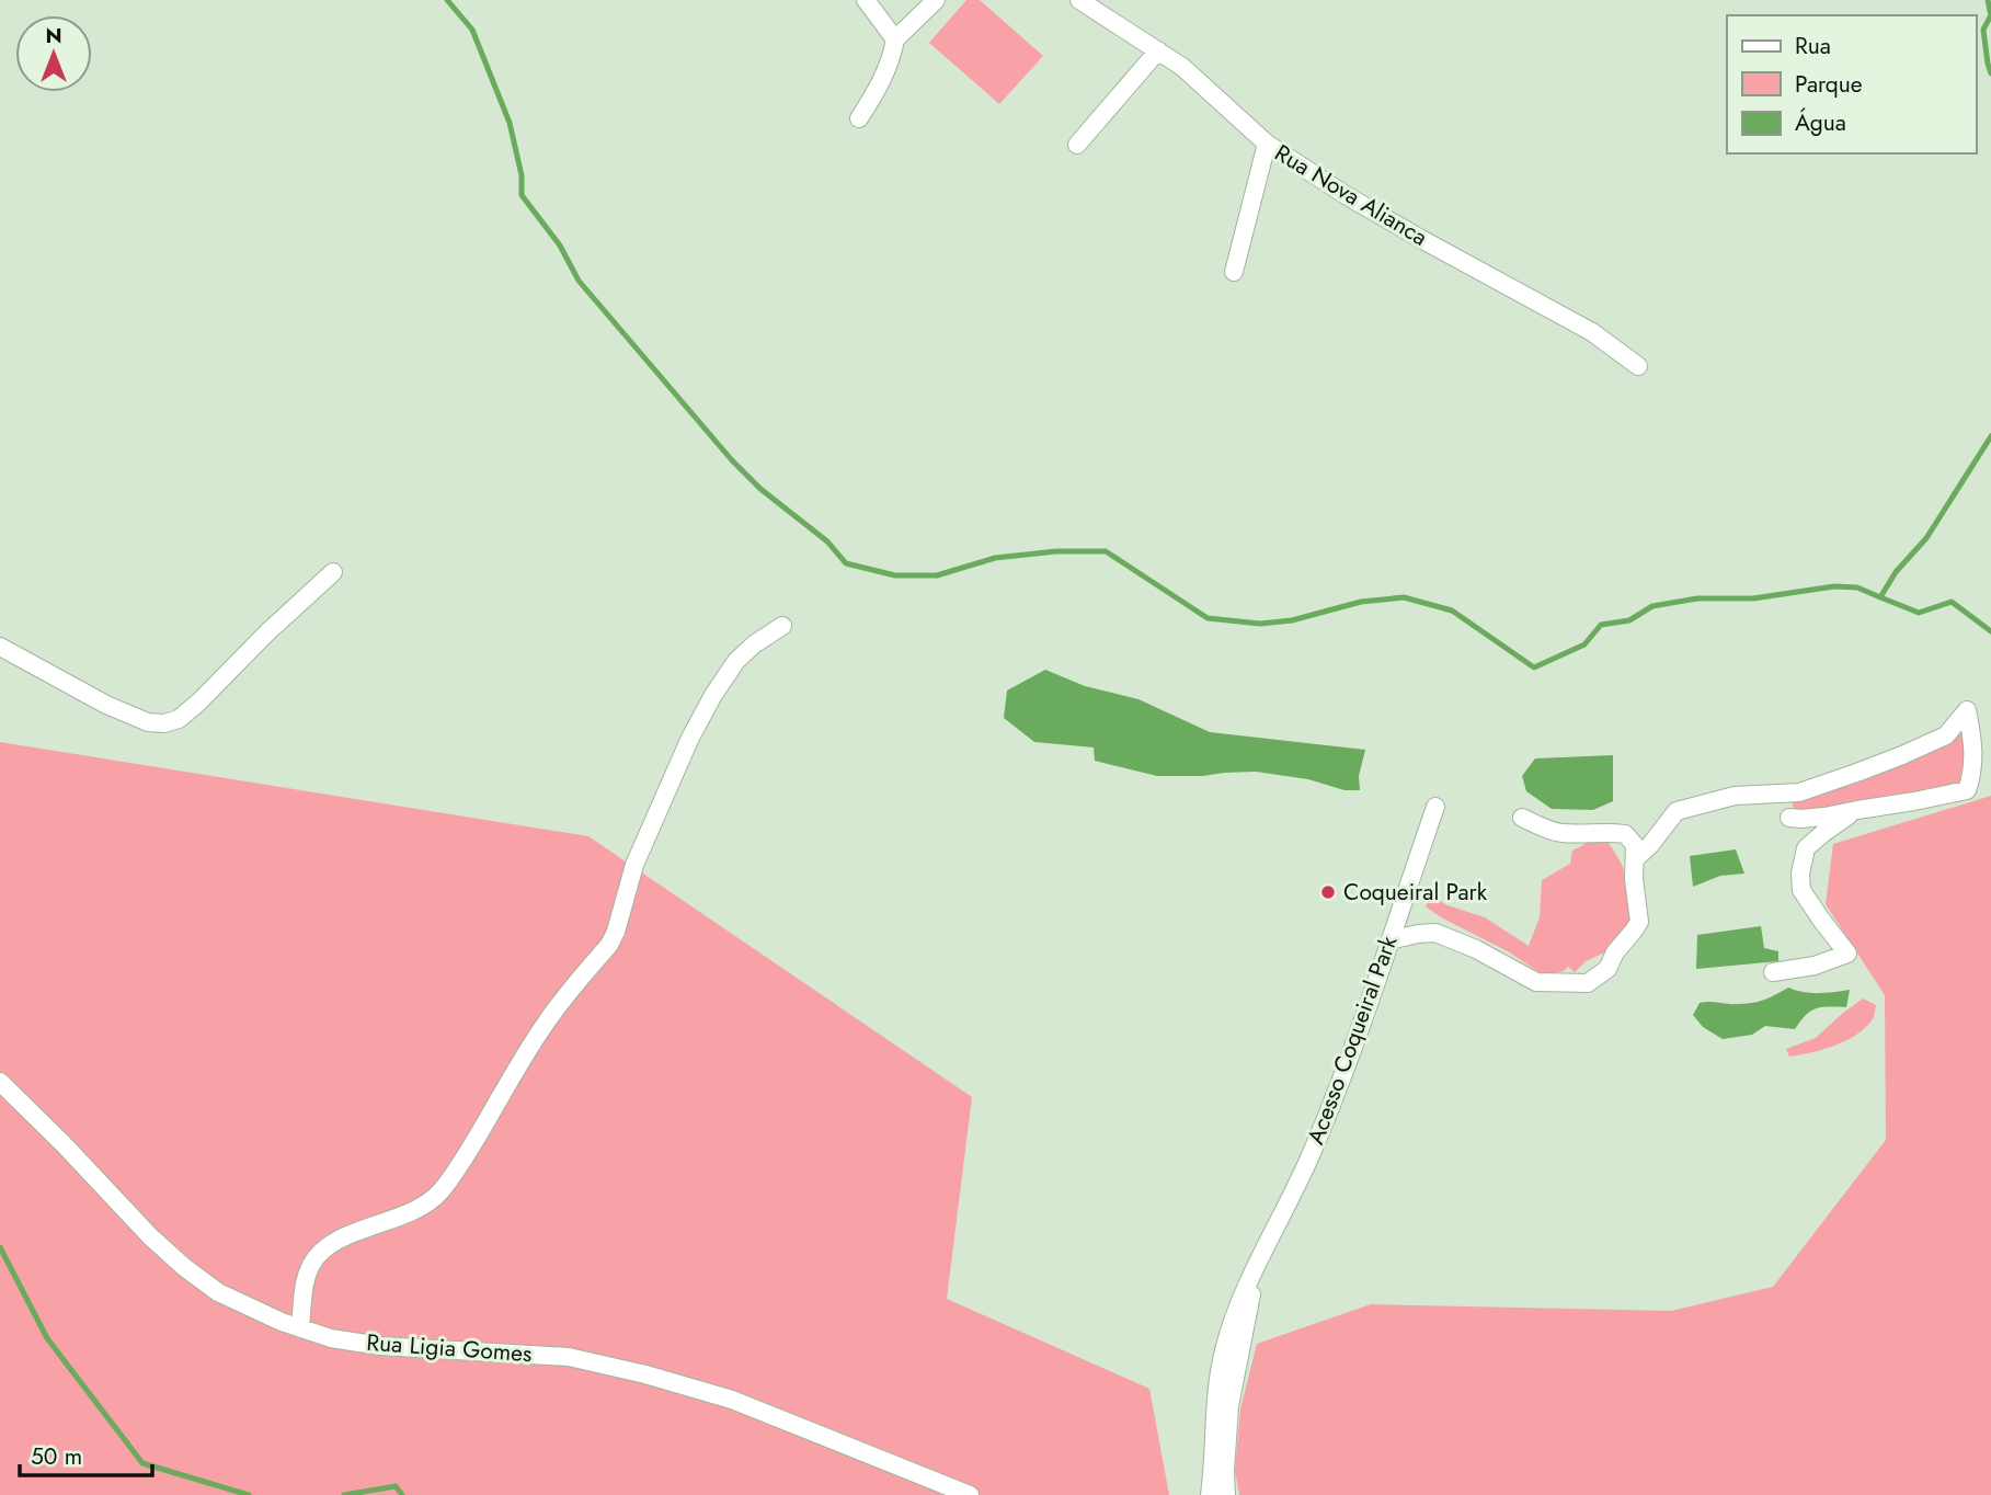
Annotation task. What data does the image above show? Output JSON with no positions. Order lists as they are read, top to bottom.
{
  "streets": {
    "street": ["Rua Nova Alianca", "Acesso Coqueiral Park", "Rua Ligia Gomes"]
  },
  "places": ["Coqueiral Park"],
  "legend": ["Rua", "Parque", "Água"],
  "scale_bar": "50 m",
  "north": "top"
}
